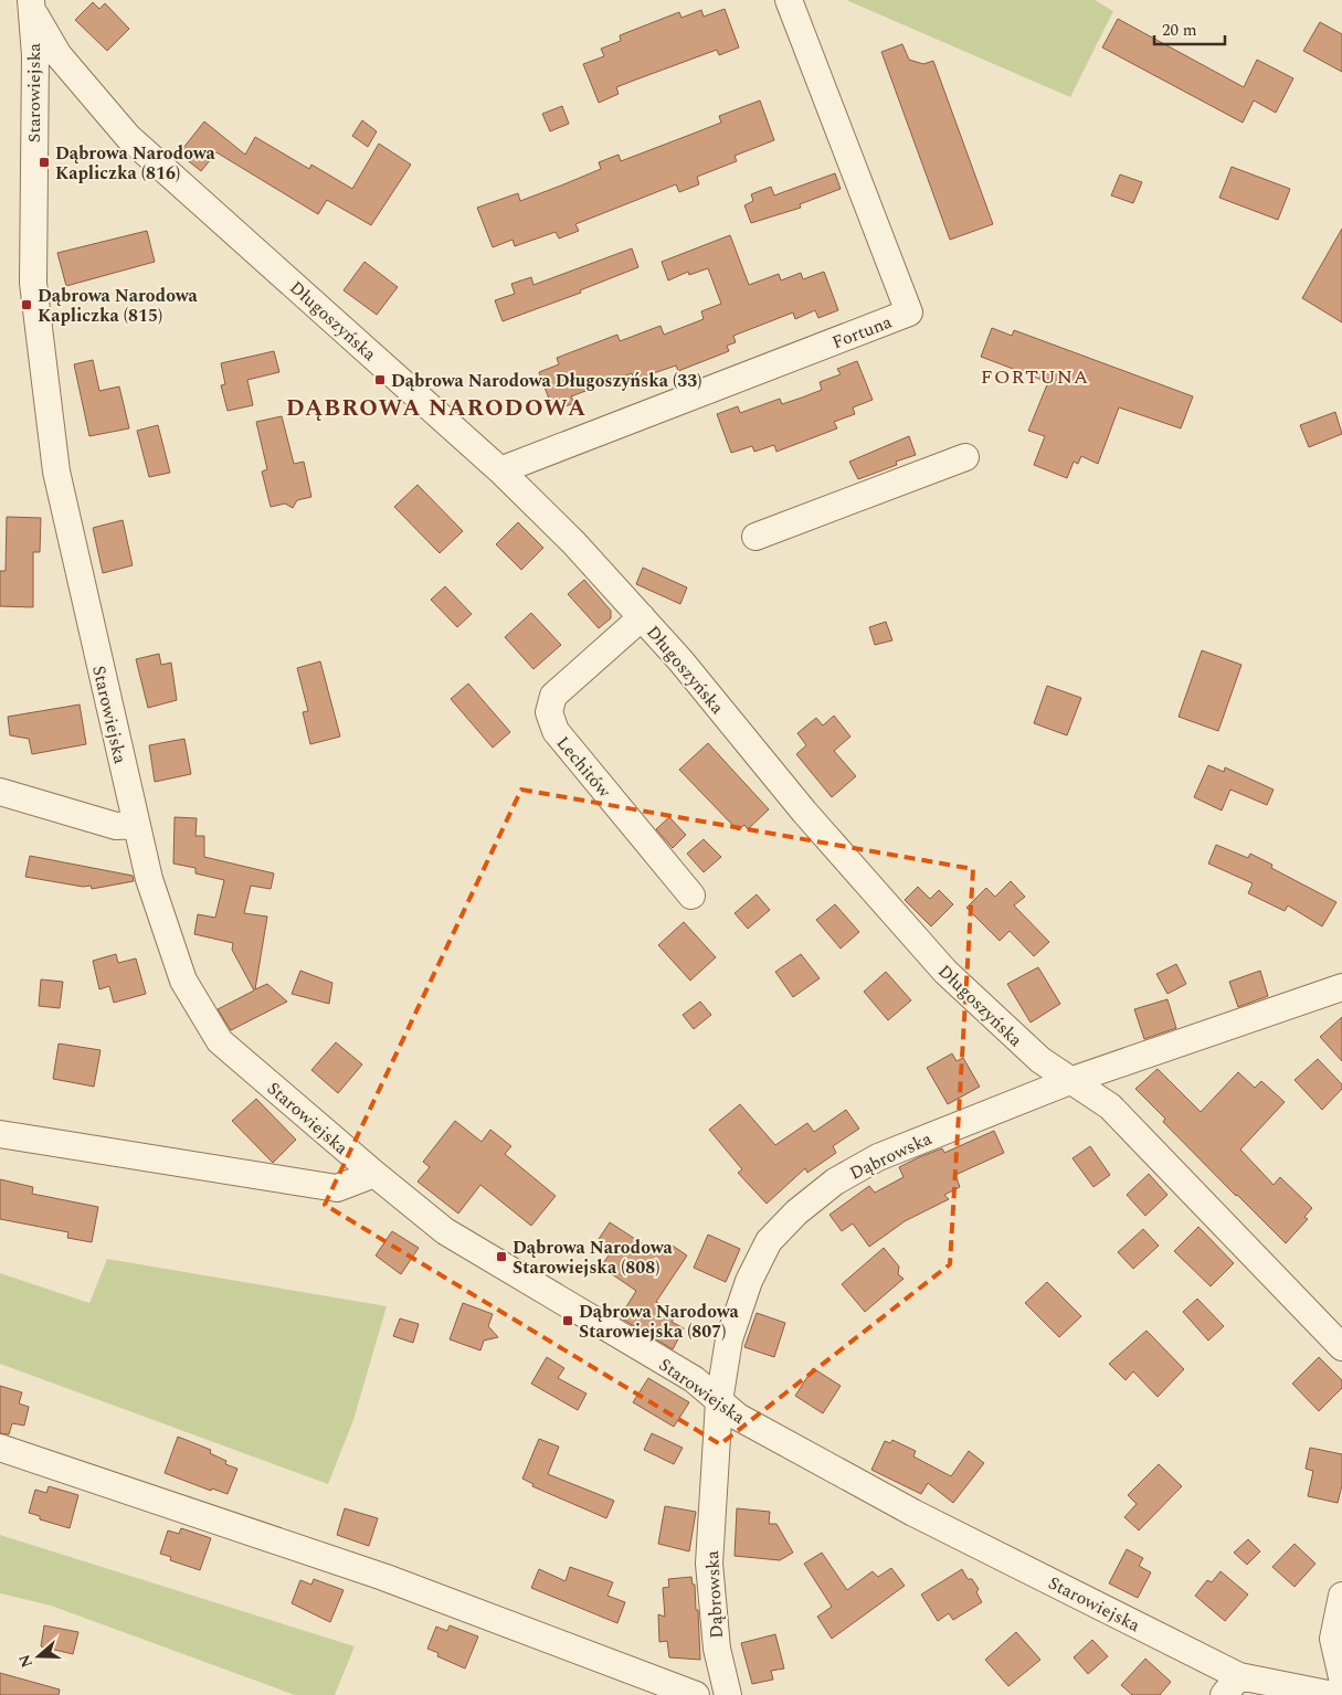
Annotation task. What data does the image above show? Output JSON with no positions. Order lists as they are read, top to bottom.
{
  "streets": {
    "street": [
      "Starowiejska",
      "Długoszyńska",
      "Fortuna",
      "Lechitów",
      "Dąbrowska"
    ]
  },
  "crossings": [
    ["Starowiejska", "Długoszyńska"],
    ["Starowiejska", "Dąbrowska"],
    ["Długoszyńska", "Fortuna"],
    ["Długoszyńska", "Lechitów"],
    ["Długoszyńska", "Dąbrowska"]
  ],
  "districts": ["FORTUNA", "DĄBROWA NARODOWA"],
  "places": {
    "transit": [
      "Dąbrowa Narodowa Kapliczka (816)",
      "Dąbrowa Narodowa Kapliczka (815)",
      "Dąbrowa Narodowa Długoszyńska (33)",
      "Dąbrowa Narodowa Starowiejska (808)",
      "Dąbrowa Narodowa Starowiejska (807)"
    ]
  },
  "scale_bar": "20 m",
  "north": "left"
}
